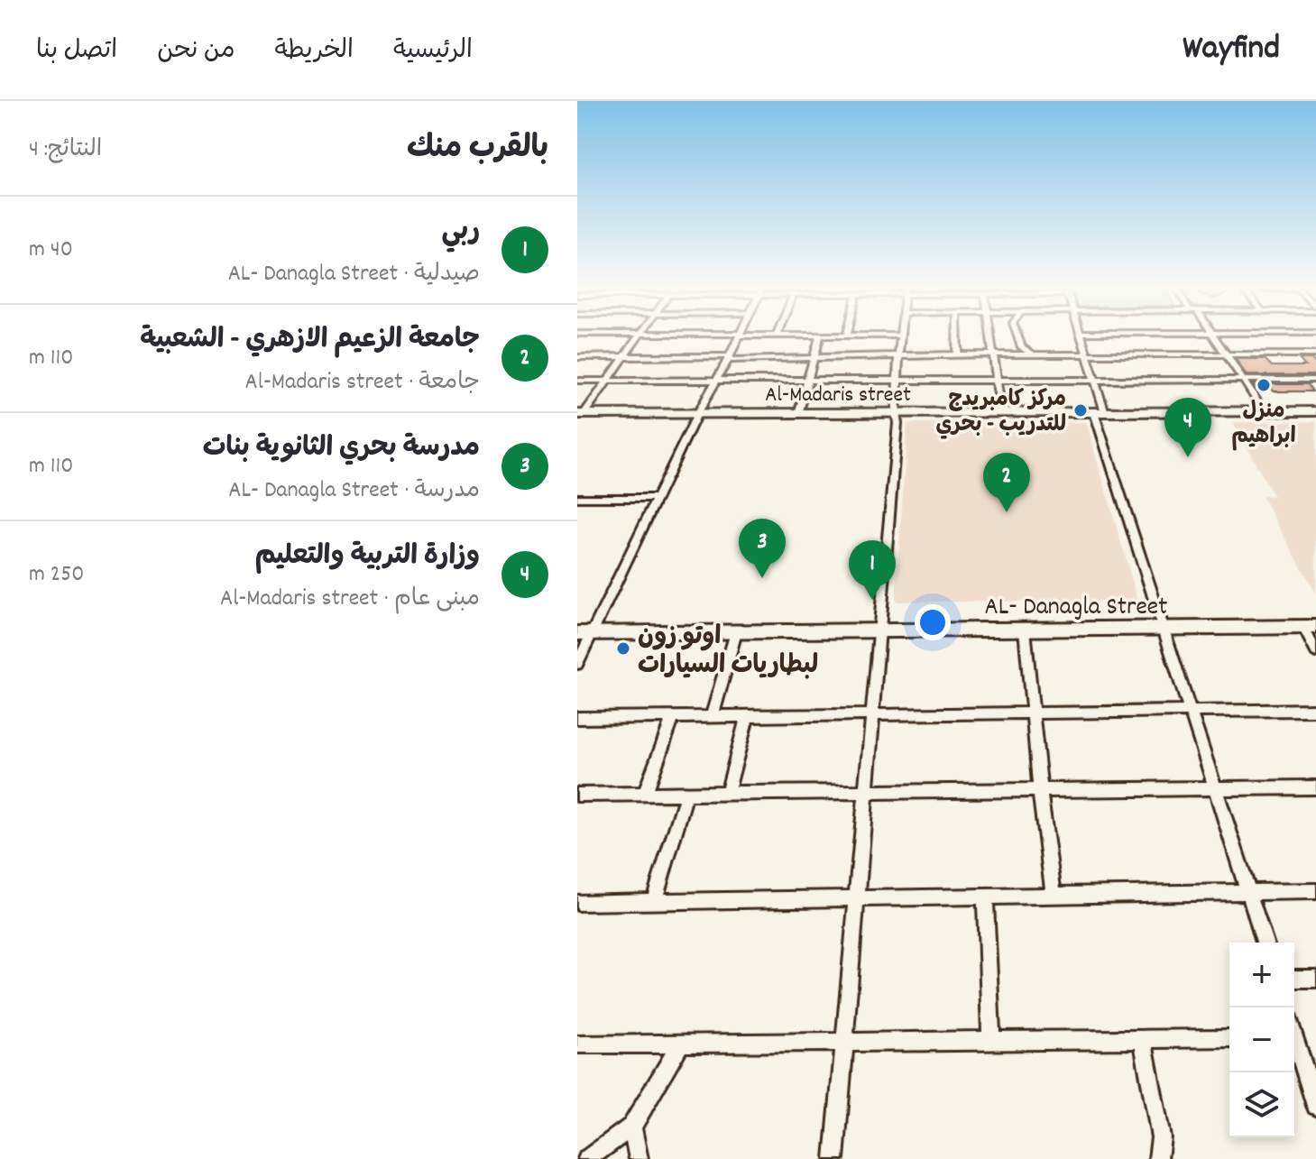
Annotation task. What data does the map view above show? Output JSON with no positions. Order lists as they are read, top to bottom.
{
  "streets": {
    "street": ["Al-Madaris street", "AL- Danagla Street"]
  },
  "places": ["منزل ابراهيم", "مركز كامبريدج للتدريب - بحري", "اوتو زون لبطاريات السيارات"],
  "page": {
    "header": "Wayfind",
    "nav": [
      "الرئيسية",
      "الخريطة",
      "من نحن",
      "اتصل بنا"
    ],
    "heading": ["بالقرب منك", "النتائج: 4"],
    "list": [
      {
        "mark": "1",
        "name": "ربي",
        "note": "صيدلية · AL- Danagla Street",
        "value": "40 m"
      },
      {
        "mark": "2",
        "name": "جامعة الزعيم الازهري - الشعبية",
        "note": "جامعة · Al-Madaris street",
        "value": "110 m"
      },
      {
        "mark": "3",
        "name": "مدرسة بحري الثانوية بنات",
        "note": "مدرسة · AL- Danagla Street",
        "value": "110 m"
      },
      {
        "mark": "4",
        "name": "وزارة التربية والتعليم",
        "note": "مبنى عام · Al-Madaris street",
        "value": "250 m"
      }
    ],
    "pins": [
      "4",
      "2",
      "3",
      "1"
    ],
    "map_buttons": ["+", "−"]
  }
}
